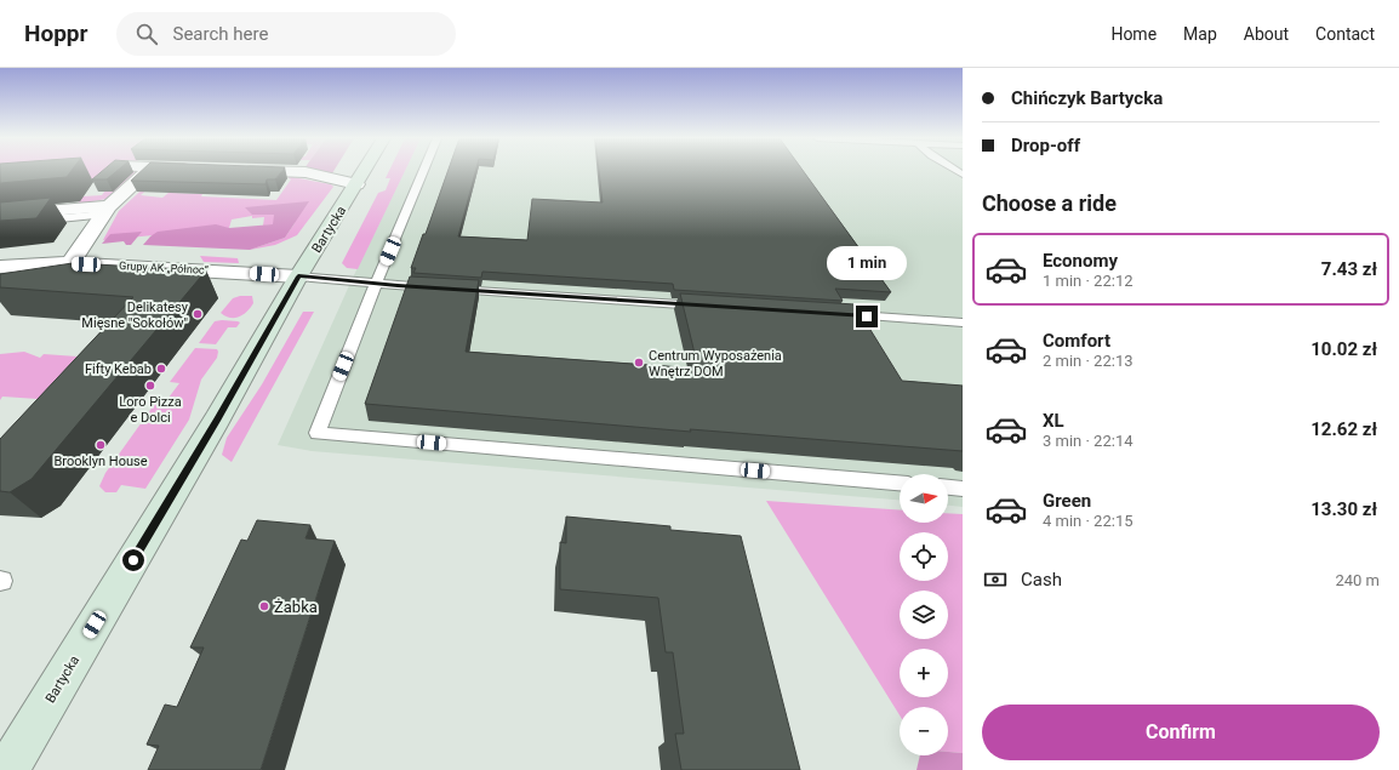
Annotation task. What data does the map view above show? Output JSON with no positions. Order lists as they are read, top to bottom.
{
  "streets": {
    "street": ["Bartycka", "Grupy AK „Północ”"]
  },
  "crossings": [
    ["Bartycka", "Grupy AK „Północ”"]
  ],
  "places": [
    "Delikatesy Mięsne \"Sokołów\"",
    "Centrum Wyposażenia Wnętrz DOM",
    "Fifty Kebab",
    "Loro Pizza e Dolci",
    "Brooklyn House",
    "Żabka"
  ],
  "north": "right",
  "page": {
    "header": "Hoppr",
    "search": "Search here",
    "nav": [
      "Home",
      "Map",
      "About",
      "Contact"
    ],
    "banner": ["Chińczyk Bartycka", "Drop-off"],
    "heading": "Choose a ride",
    "list": [
      {
        "name": "Economy",
        "note": "1 min · 22:12",
        "value": "7.43 zł"
      },
      {
        "name": "Comfort",
        "note": "2 min · 22:13",
        "value": "10.02 zł"
      },
      {
        "name": "XL",
        "note": "3 min · 22:14",
        "value": "12.62 zł"
      },
      {
        "name": "Green",
        "note": "4 min · 22:15",
        "value": "13.30 zł"
      }
    ],
    "bubble": "1 min",
    "map_buttons": ["+", "−"],
    "pay": ["Cash", "240 m"],
    "buttons": "Confirm"
  }
}
